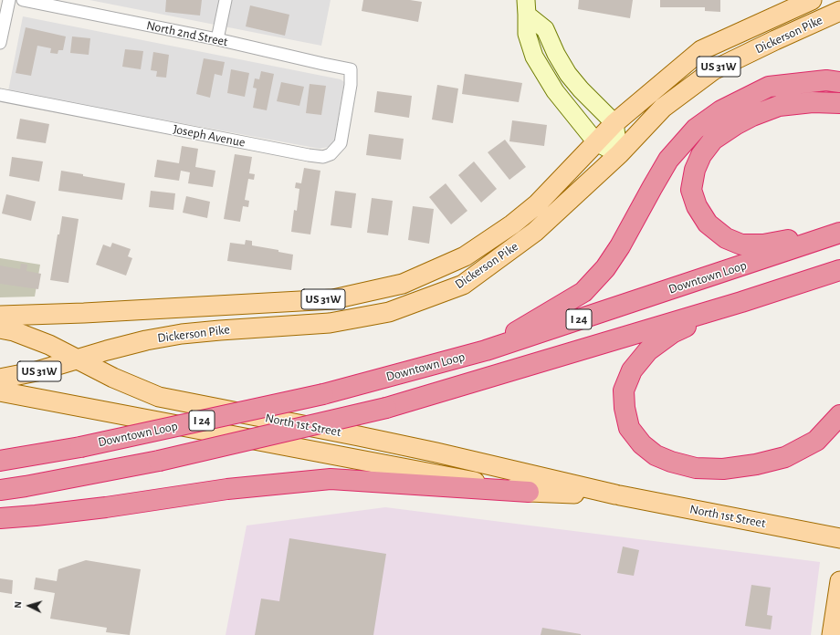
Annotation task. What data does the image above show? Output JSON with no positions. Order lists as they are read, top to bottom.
{
  "streets": {
    "highway": ["Downtown Loop", "I 24"],
    "main road": ["Dickerson Pike", "US 31W", "North 1st Street"],
    "street": ["North 2nd Street", "Joseph Avenue"]
  },
  "crossings": [
    ["North 2nd Street", "Joseph Avenue"],
    ["Dickerson Pike", "North 1st Street"]
  ],
  "north": "left"
}
